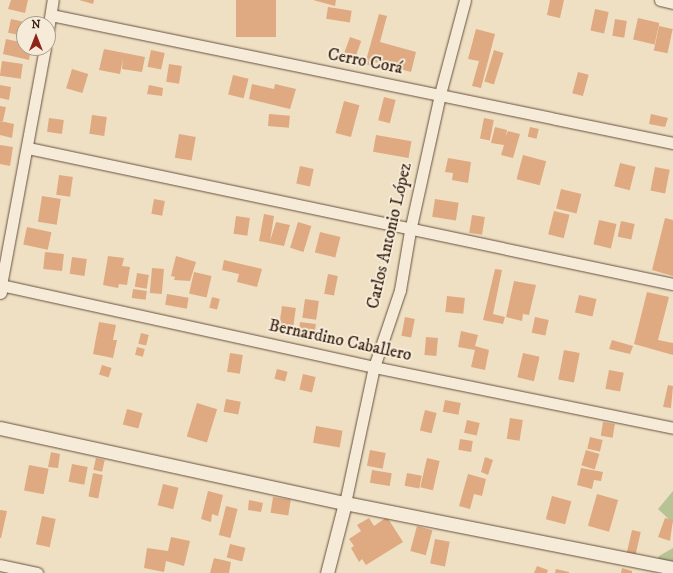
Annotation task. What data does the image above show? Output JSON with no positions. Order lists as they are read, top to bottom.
{
  "streets": {
    "street": ["Cerro Corá", "Carlos Antonio López", "Bernardino Caballero"]
  },
  "crossings": [
    ["Cerro Corá", "Carlos Antonio López"],
    ["Carlos Antonio López", "Bernardino Caballero"]
  ],
  "north": "top"
}
